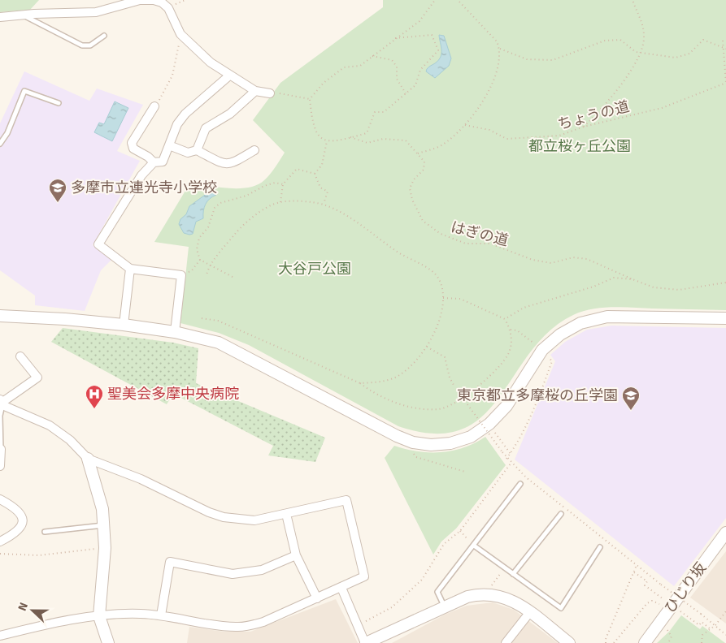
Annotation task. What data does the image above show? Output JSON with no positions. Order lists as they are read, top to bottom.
{
  "streets": {
    "street": ["ひじり坂"],
    "path": ["ちょうの道", "はぎの道"]
  },
  "parks": ["都立桜ヶ丘公園", "大谷戸公園"],
  "places": {
    "school or university": ["多摩市立連光寺小学校", "東京都立多摩桜の丘学園"],
    "hospital": ["聖美会多摩中央病院"]
  },
  "north": "left"
}
